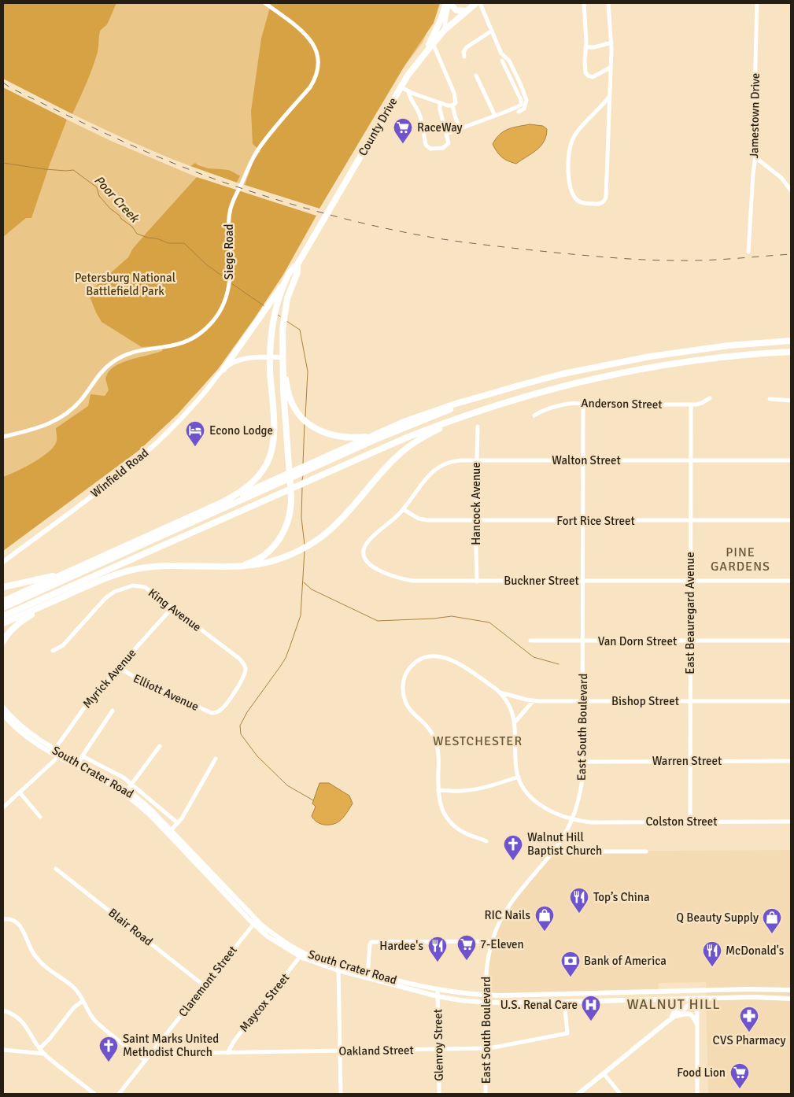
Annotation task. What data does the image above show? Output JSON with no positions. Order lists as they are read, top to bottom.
{
  "streets": {
    "highway": ["County Drive"],
    "main road": ["Winfield Road", "South Crater Road"],
    "street": [
      "Jamestown Drive",
      "Siege Road",
      "Anderson Street",
      "Walton Street",
      "Hancock Avenue",
      "Fort Rice Street",
      "Buckner Street",
      "King Avenue",
      "East Beauregard Avenue",
      "Van Dorn Street",
      "Myrick Avenue",
      "Elliott Avenue",
      "Bishop Street",
      "East South Boulevard",
      "Warren Street",
      "Colston Street",
      "Blair Road",
      "Claremont Street",
      "Maycox Street",
      "Glenroy Street",
      "Oakland Street"
    ]
  },
  "crossings": [
    ["Anderson Street", "East Beauregard Avenue"],
    ["Anderson Street", "East South Boulevard"],
    ["Walton Street", "Hancock Avenue"],
    ["Walton Street", "Fort Rice Street"],
    ["Walton Street", "Buckner Street"],
    ["Walton Street", "East Beauregard Avenue"],
    ["Walton Street", "East South Boulevard"],
    ["Hancock Avenue", "Fort Rice Street"],
    ["Hancock Avenue", "Buckner Street"],
    ["Fort Rice Street", "Buckner Street"],
    ["Fort Rice Street", "East Beauregard Avenue"],
    ["Fort Rice Street", "East South Boulevard"],
    ["Buckner Street", "East Beauregard Avenue"],
    ["Buckner Street", "East South Boulevard"],
    ["King Avenue", "Myrick Avenue"],
    ["King Avenue", "Elliott Avenue"],
    ["East Beauregard Avenue", "Van Dorn Street"],
    ["East Beauregard Avenue", "Bishop Street"],
    ["East Beauregard Avenue", "Warren Street"],
    ["East Beauregard Avenue", "Colston Street"],
    ["Van Dorn Street", "East South Boulevard"],
    ["Myrick Avenue", "Elliott Avenue"],
    ["Myrick Avenue", "South Crater Road"],
    ["Bishop Street", "East South Boulevard"],
    ["Bishop Street", "Colston Street"],
    ["East South Boulevard", "Warren Street"],
    ["East South Boulevard", "South Crater Road"],
    ["East South Boulevard", "Colston Street"],
    ["East South Boulevard", "Oakland Street"],
    ["South Crater Road", "Claremont Street"],
    ["South Crater Road", "Maycox Street"],
    ["South Crater Road", "Glenroy Street"],
    ["South Crater Road", "Oakland Street"],
    ["Blair Road", "Claremont Street"],
    ["Claremont Street", "Oakland Street"],
    ["Maycox Street", "Oakland Street"],
    ["Glenroy Street", "Oakland Street"]
  ],
  "districts": ["PINE GARDENS", "WESTCHESTER", "WALNUT HILL"],
  "water": ["Poor Creek"],
  "parks": ["Petersburg National Battlefield Park"],
  "places": {
    "supermarket": ["RaceWay", "7-Eleven", "Food Lion"],
    "hotel": ["Econo Lodge"],
    "church": ["Walnut Hill Baptist Church", "Saint Marks United Methodist Church"],
    "restaurant": ["Top’s China", "Hardee's", "McDonald's"],
    "shop": ["RIC Nails", "Q Beauty Supply"],
    "bank": ["Bank of America"],
    "hospital": ["U.S. Renal Care"],
    "pharmacy": ["CVS Pharmacy"]
  }
}
